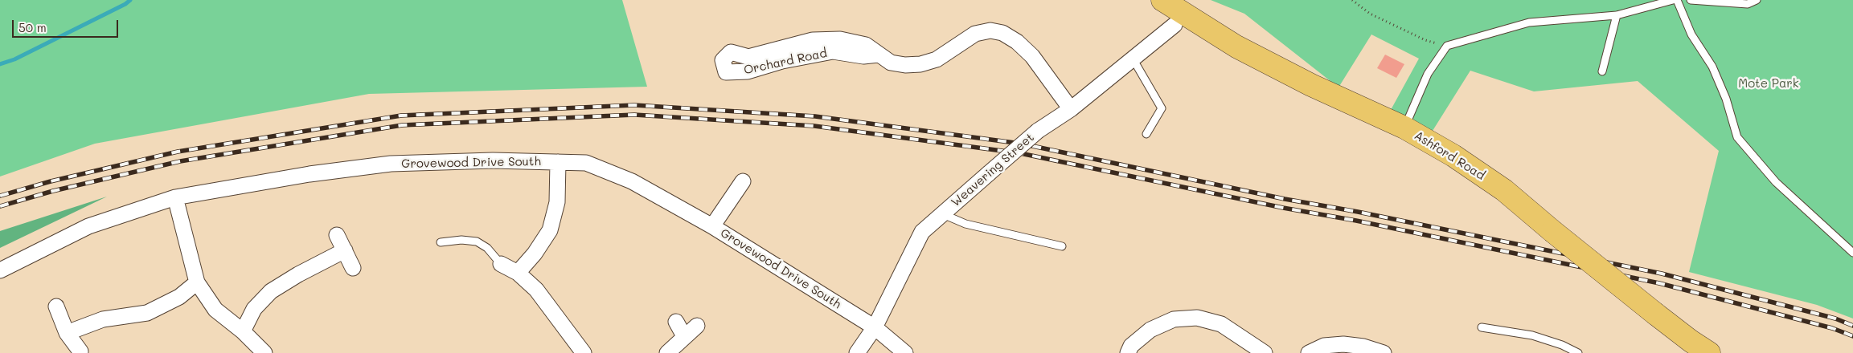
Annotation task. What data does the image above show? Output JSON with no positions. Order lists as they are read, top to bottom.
{
  "streets": {
    "main road": ["Ashford Road"],
    "street": ["Orchard Road", "Grovewood Drive South", "Weavering Street"]
  },
  "crossings": [
    ["Grovewood Drive South", "Weavering Street"]
  ],
  "parks": ["Mote Park"],
  "scale_bar": "50 m"
}
